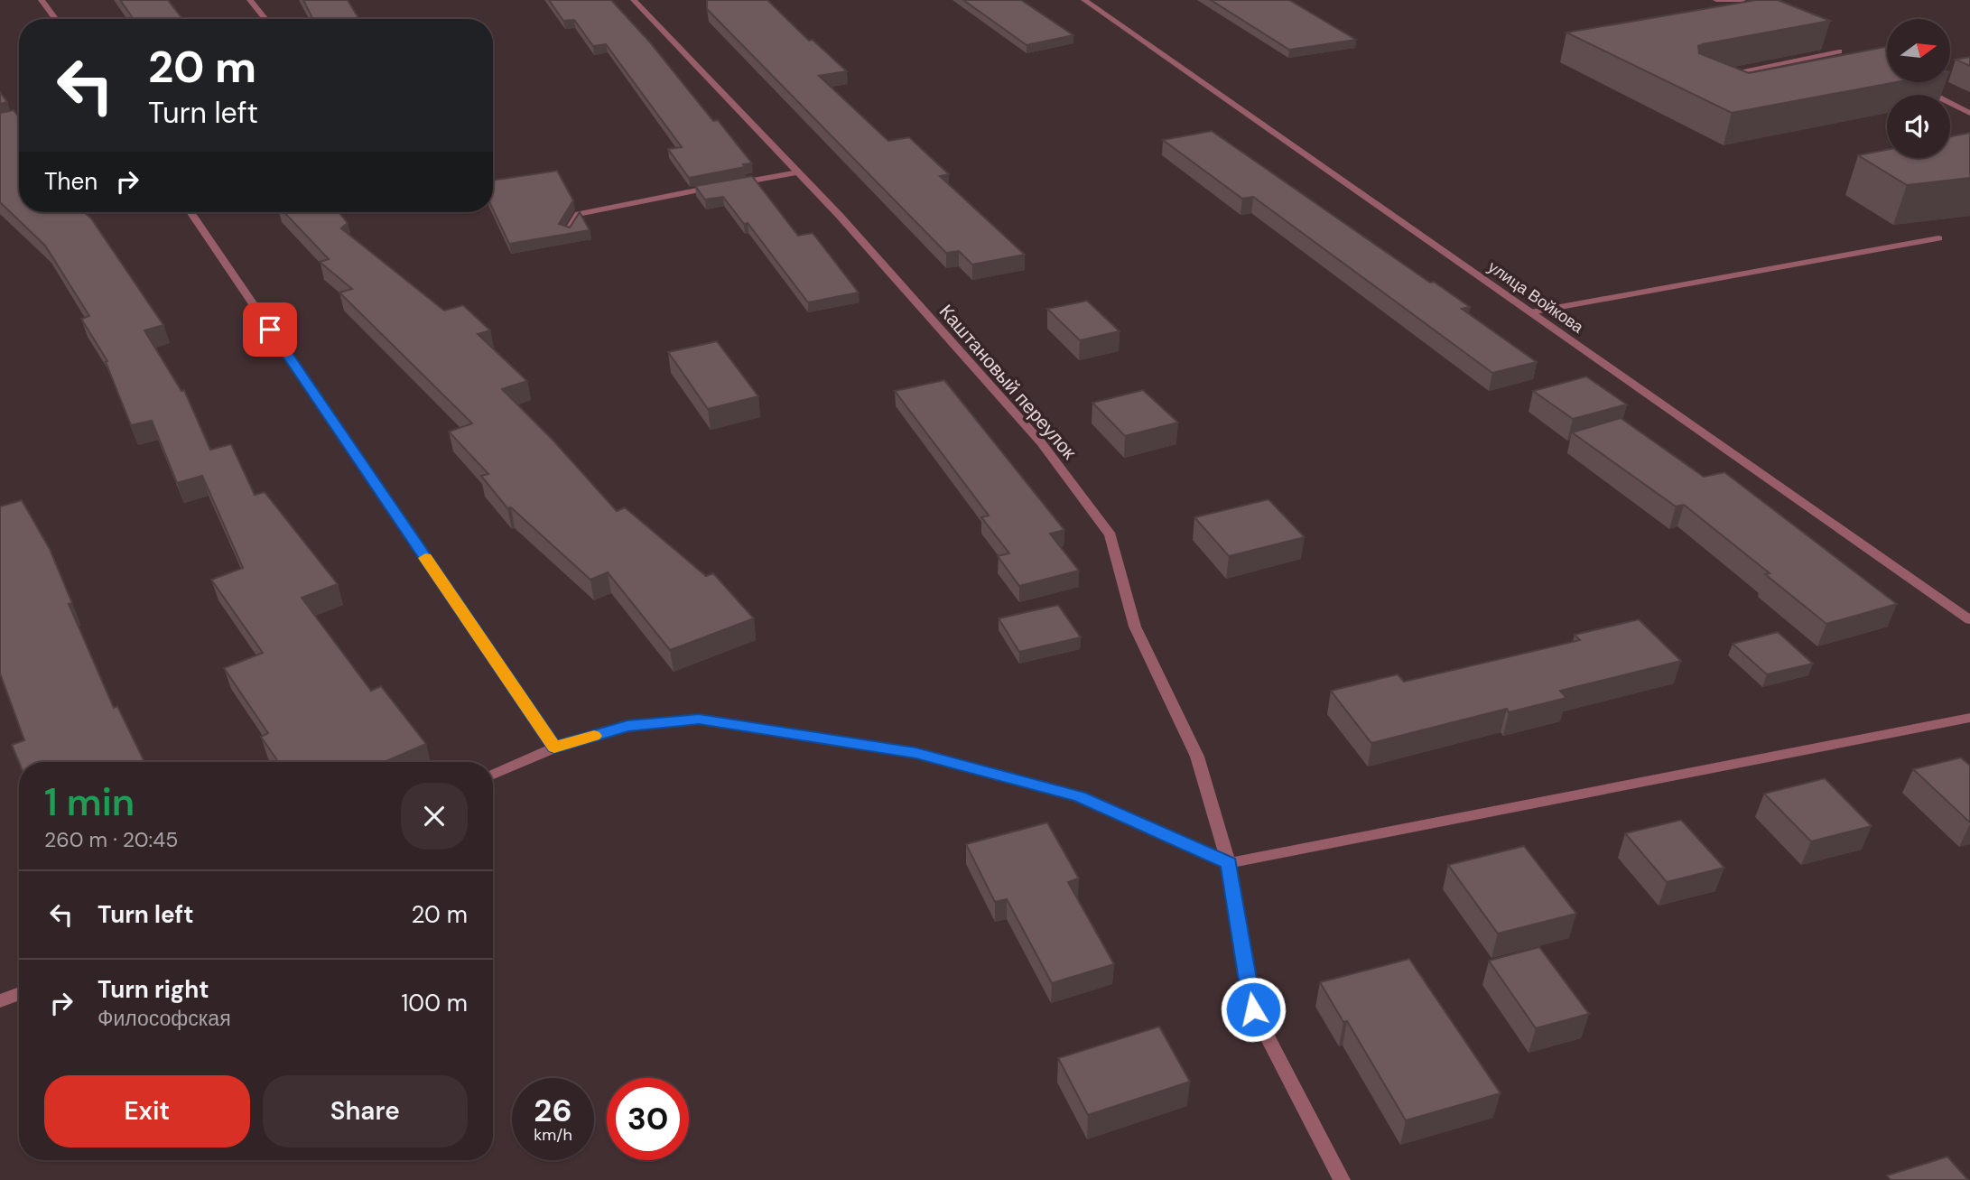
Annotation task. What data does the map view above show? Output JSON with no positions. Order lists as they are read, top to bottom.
{
  "streets": {
    "street": ["улица Войкова", "Каштановый переулок"]
  },
  "north": "right",
  "page": {
    "turn": ["20 m", "Turn left"],
    "then": "Then",
    "heading": ["1 min", "260 m · 20:45"],
    "list": [
      {
        "name": "Turn left",
        "value": "20 m"
      },
      {
        "name": "Turn right",
        "note": "Философская",
        "value": "100 m"
      }
    ],
    "buttons": ["Exit", "Share"],
    "speed": "26 km/h",
    "limit": "30"
  }
}
